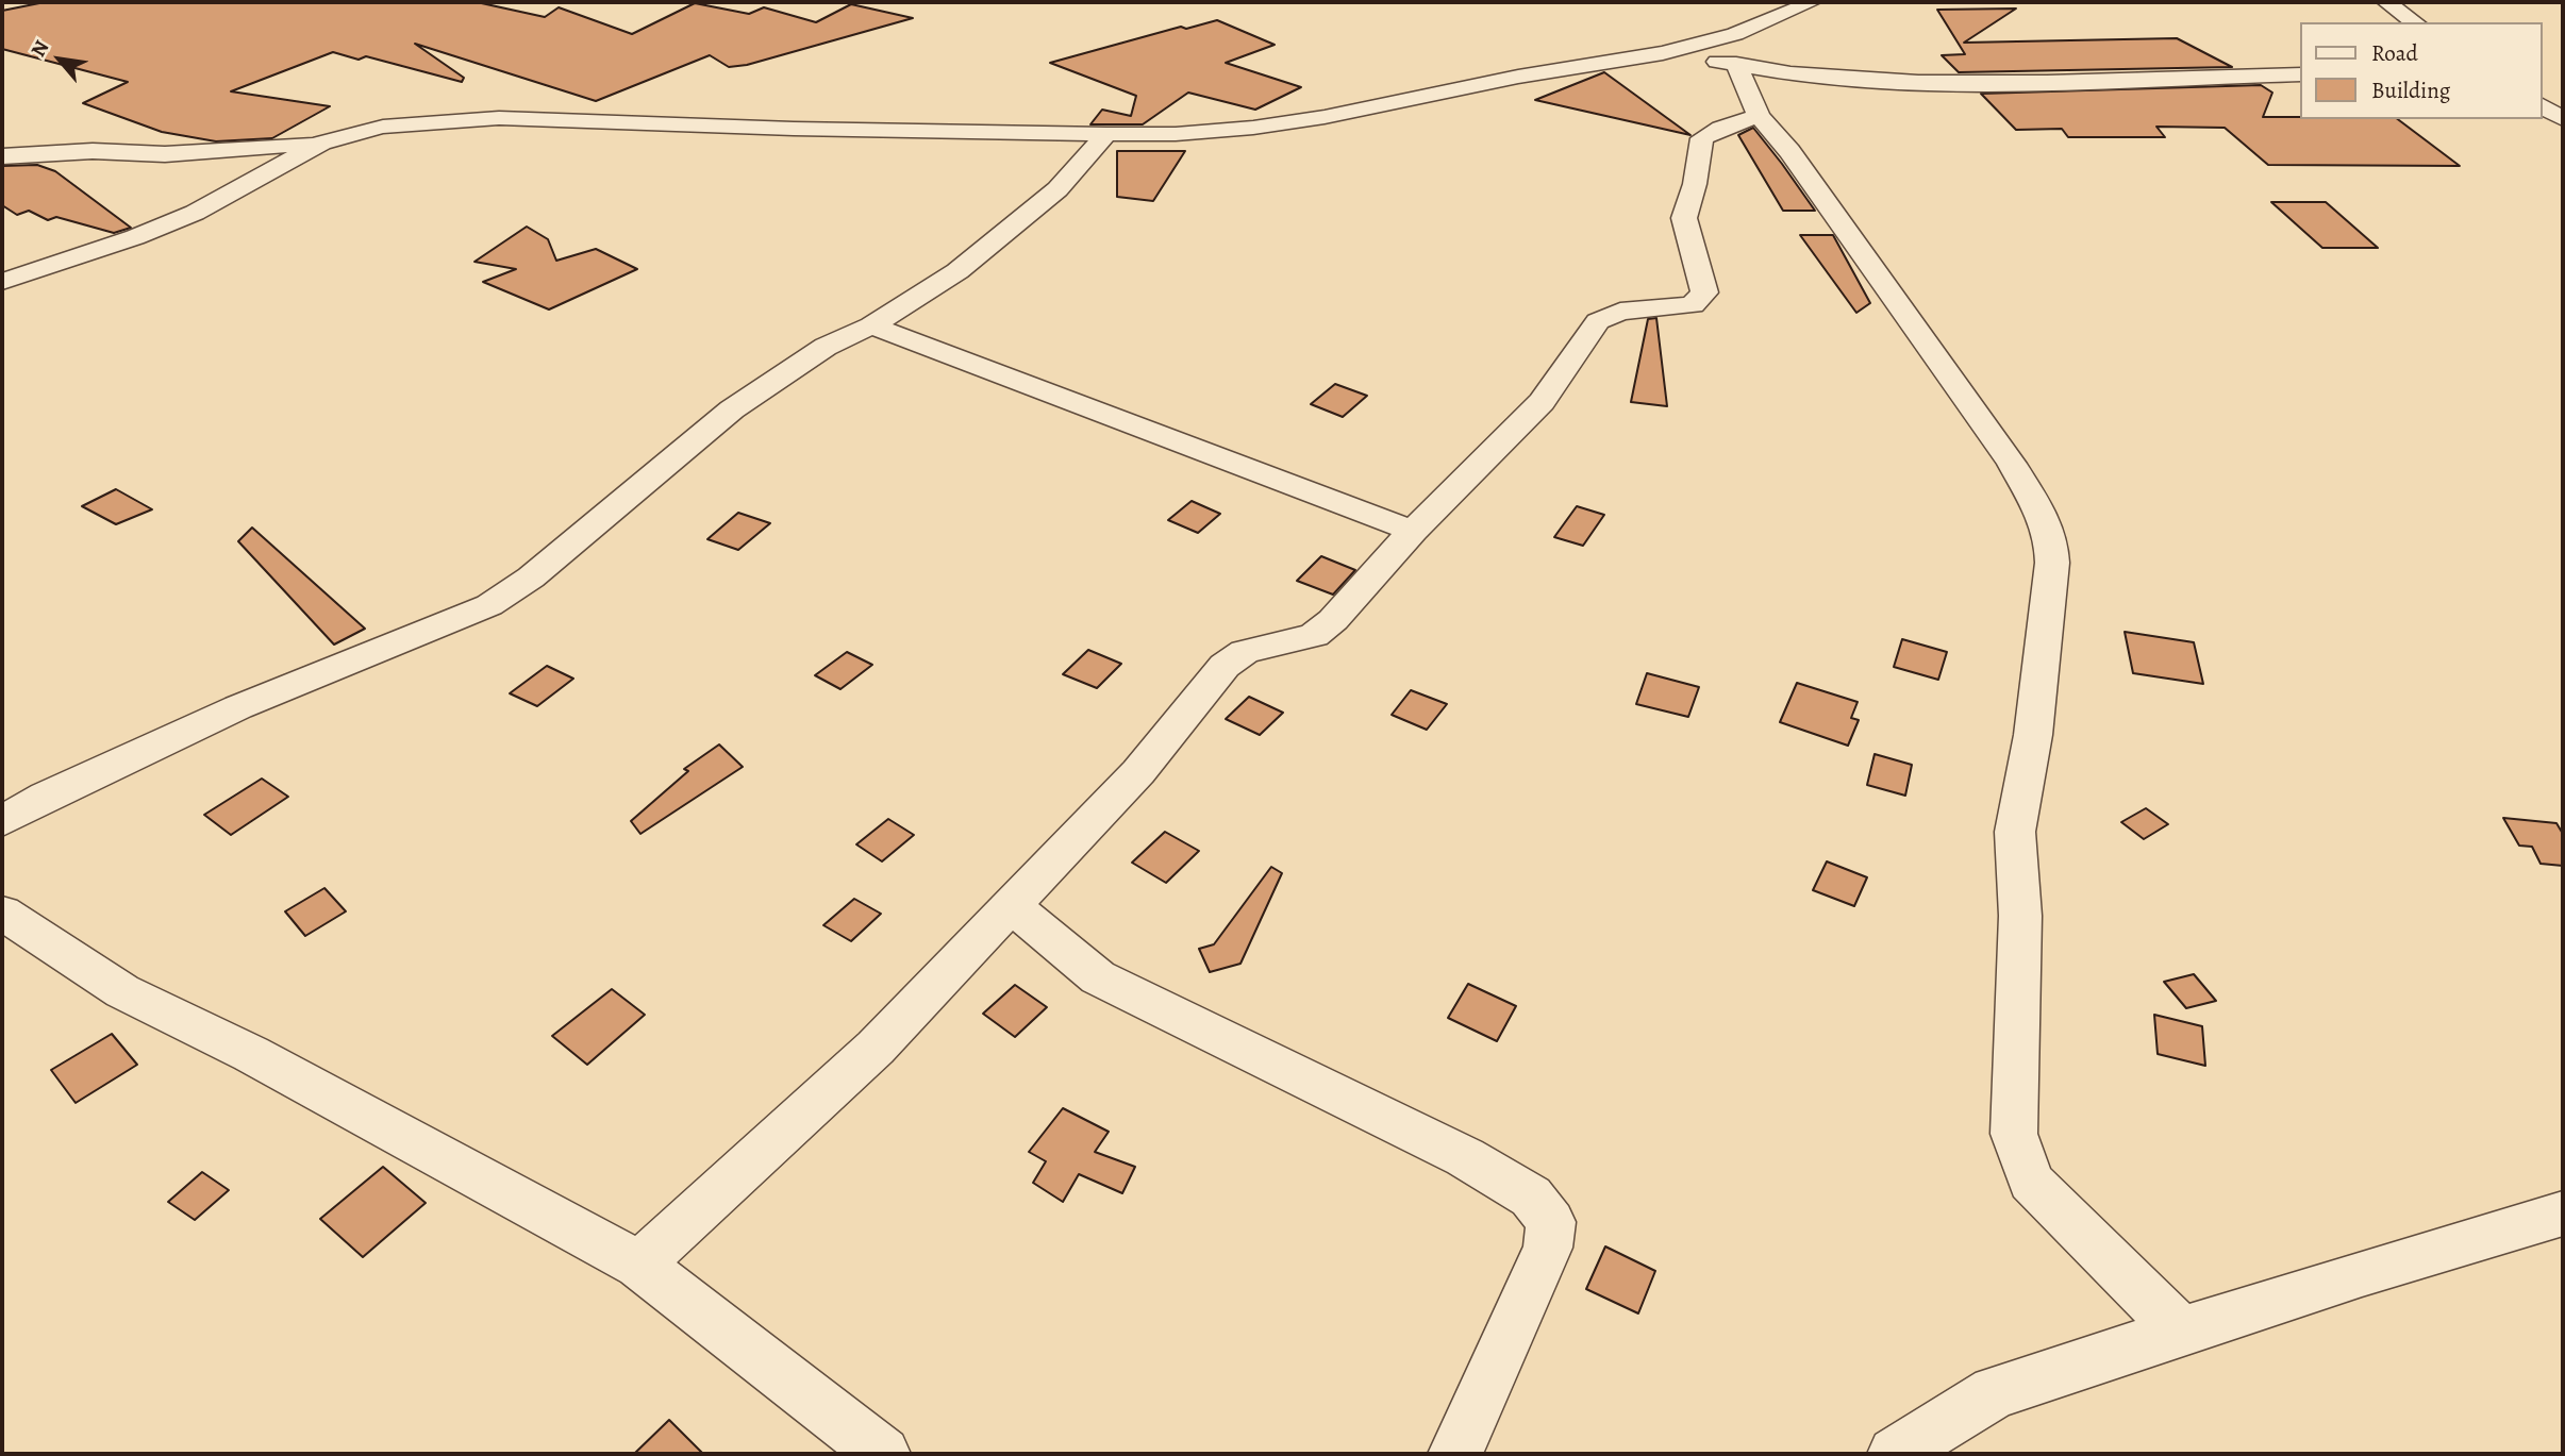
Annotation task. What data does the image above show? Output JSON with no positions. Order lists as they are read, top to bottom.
{
  "legend": ["Road", "Building"],
  "north": "top left"
}
